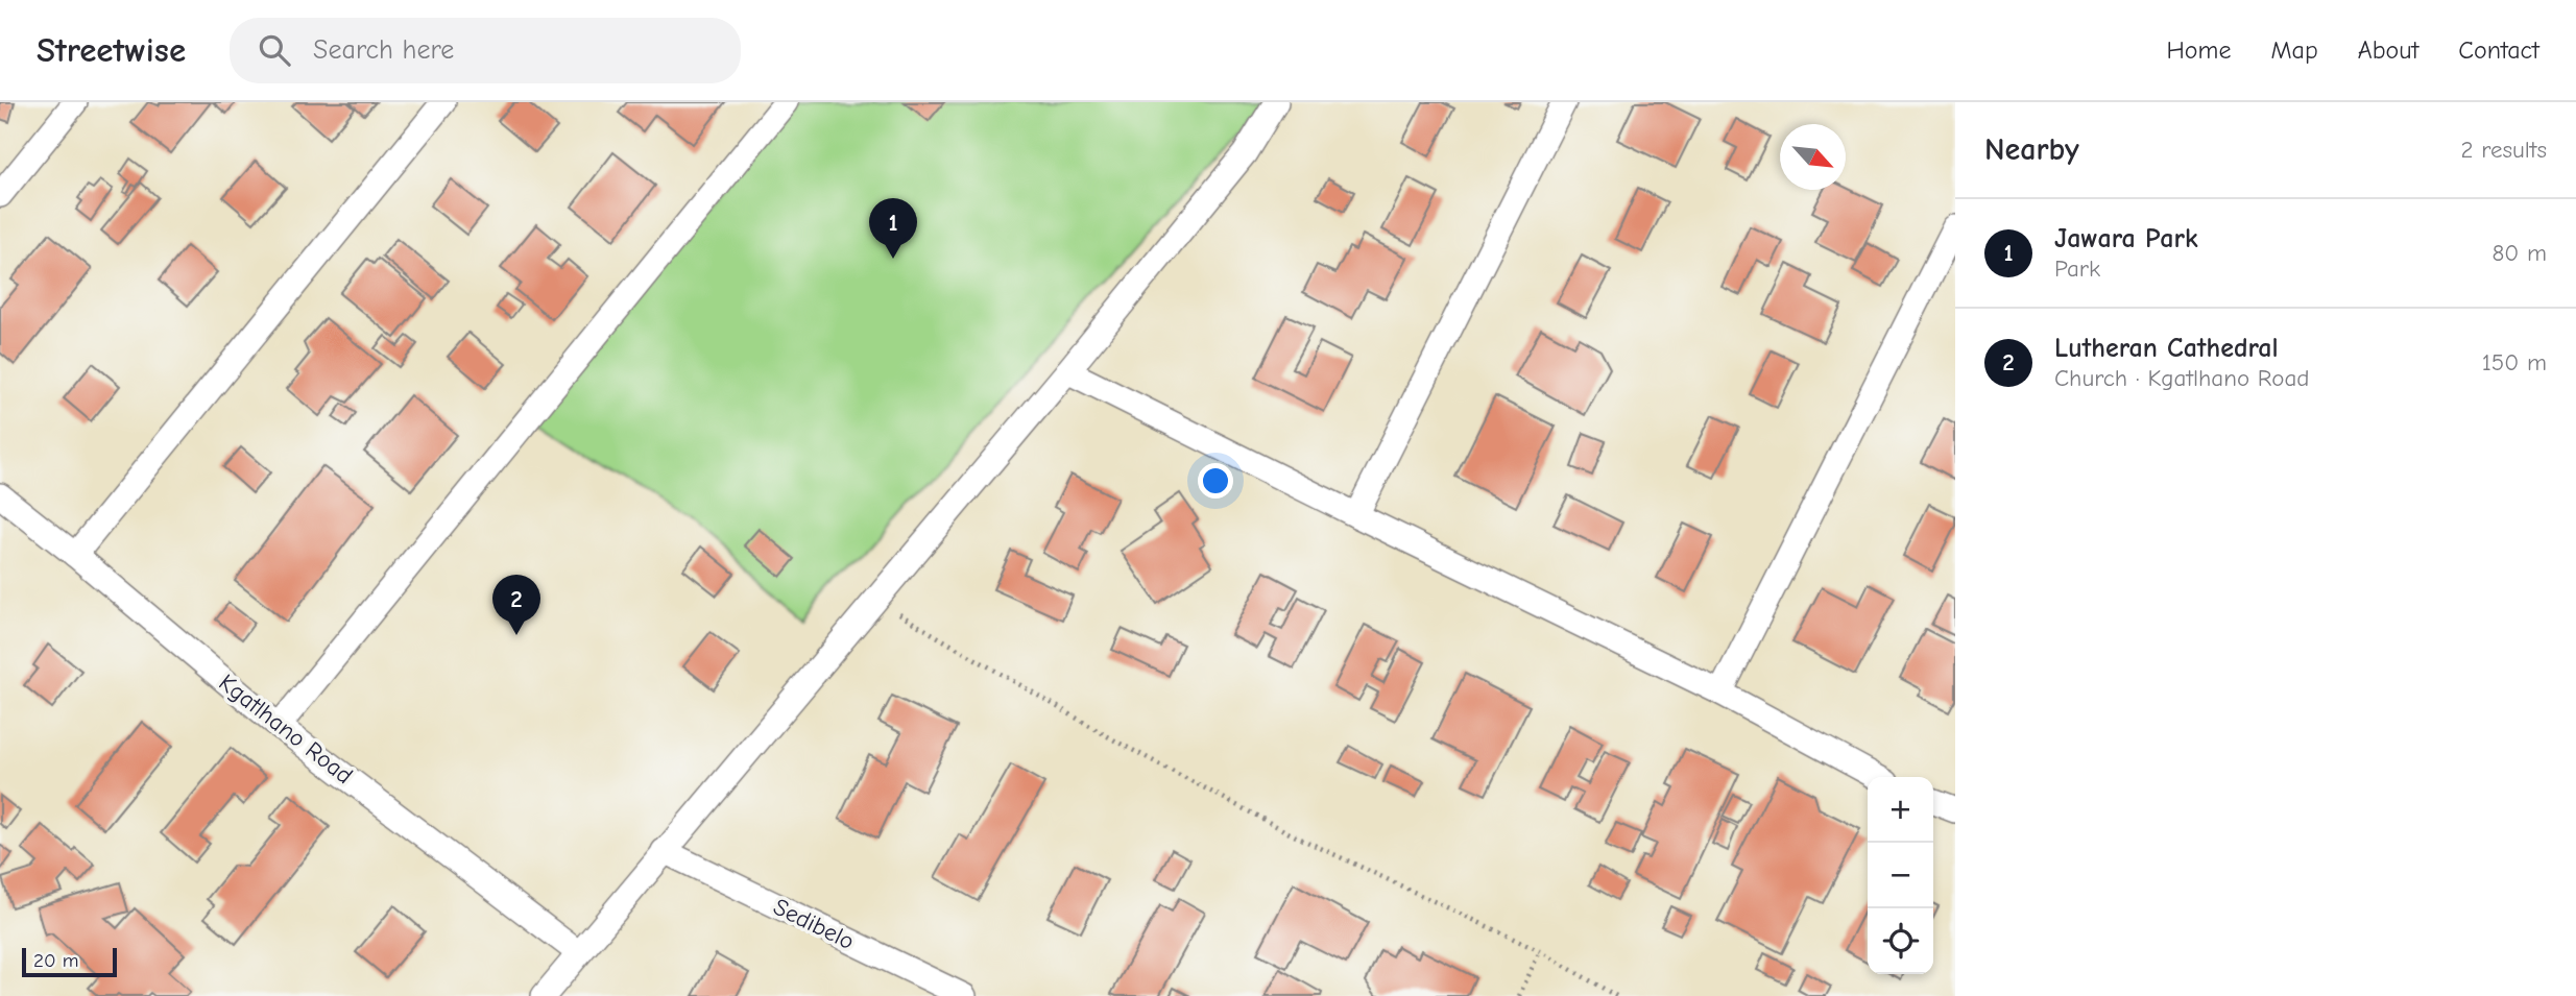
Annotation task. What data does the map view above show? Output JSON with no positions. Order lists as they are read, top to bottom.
{
  "streets": {
    "street": ["Kgatlhano Road", "Sedibelo"]
  },
  "scale_bar": "20 m",
  "north": "bottom right",
  "page": {
    "header": "Streetwise",
    "search": "Search here",
    "nav": [
      "Home",
      "Map",
      "About",
      "Contact"
    ],
    "heading": ["Nearby", "2 results"],
    "list": [
      {
        "mark": "1",
        "name": "Jawara Park",
        "note": "Park",
        "value": "80 m"
      },
      {
        "mark": "2",
        "name": "Lutheran Cathedral",
        "note": "Church · Kgatlhano Road",
        "value": "150 m"
      }
    ],
    "pins": ["1", "2"],
    "map_buttons": ["+", "−"],
    "scale": "20 m"
  }
}
